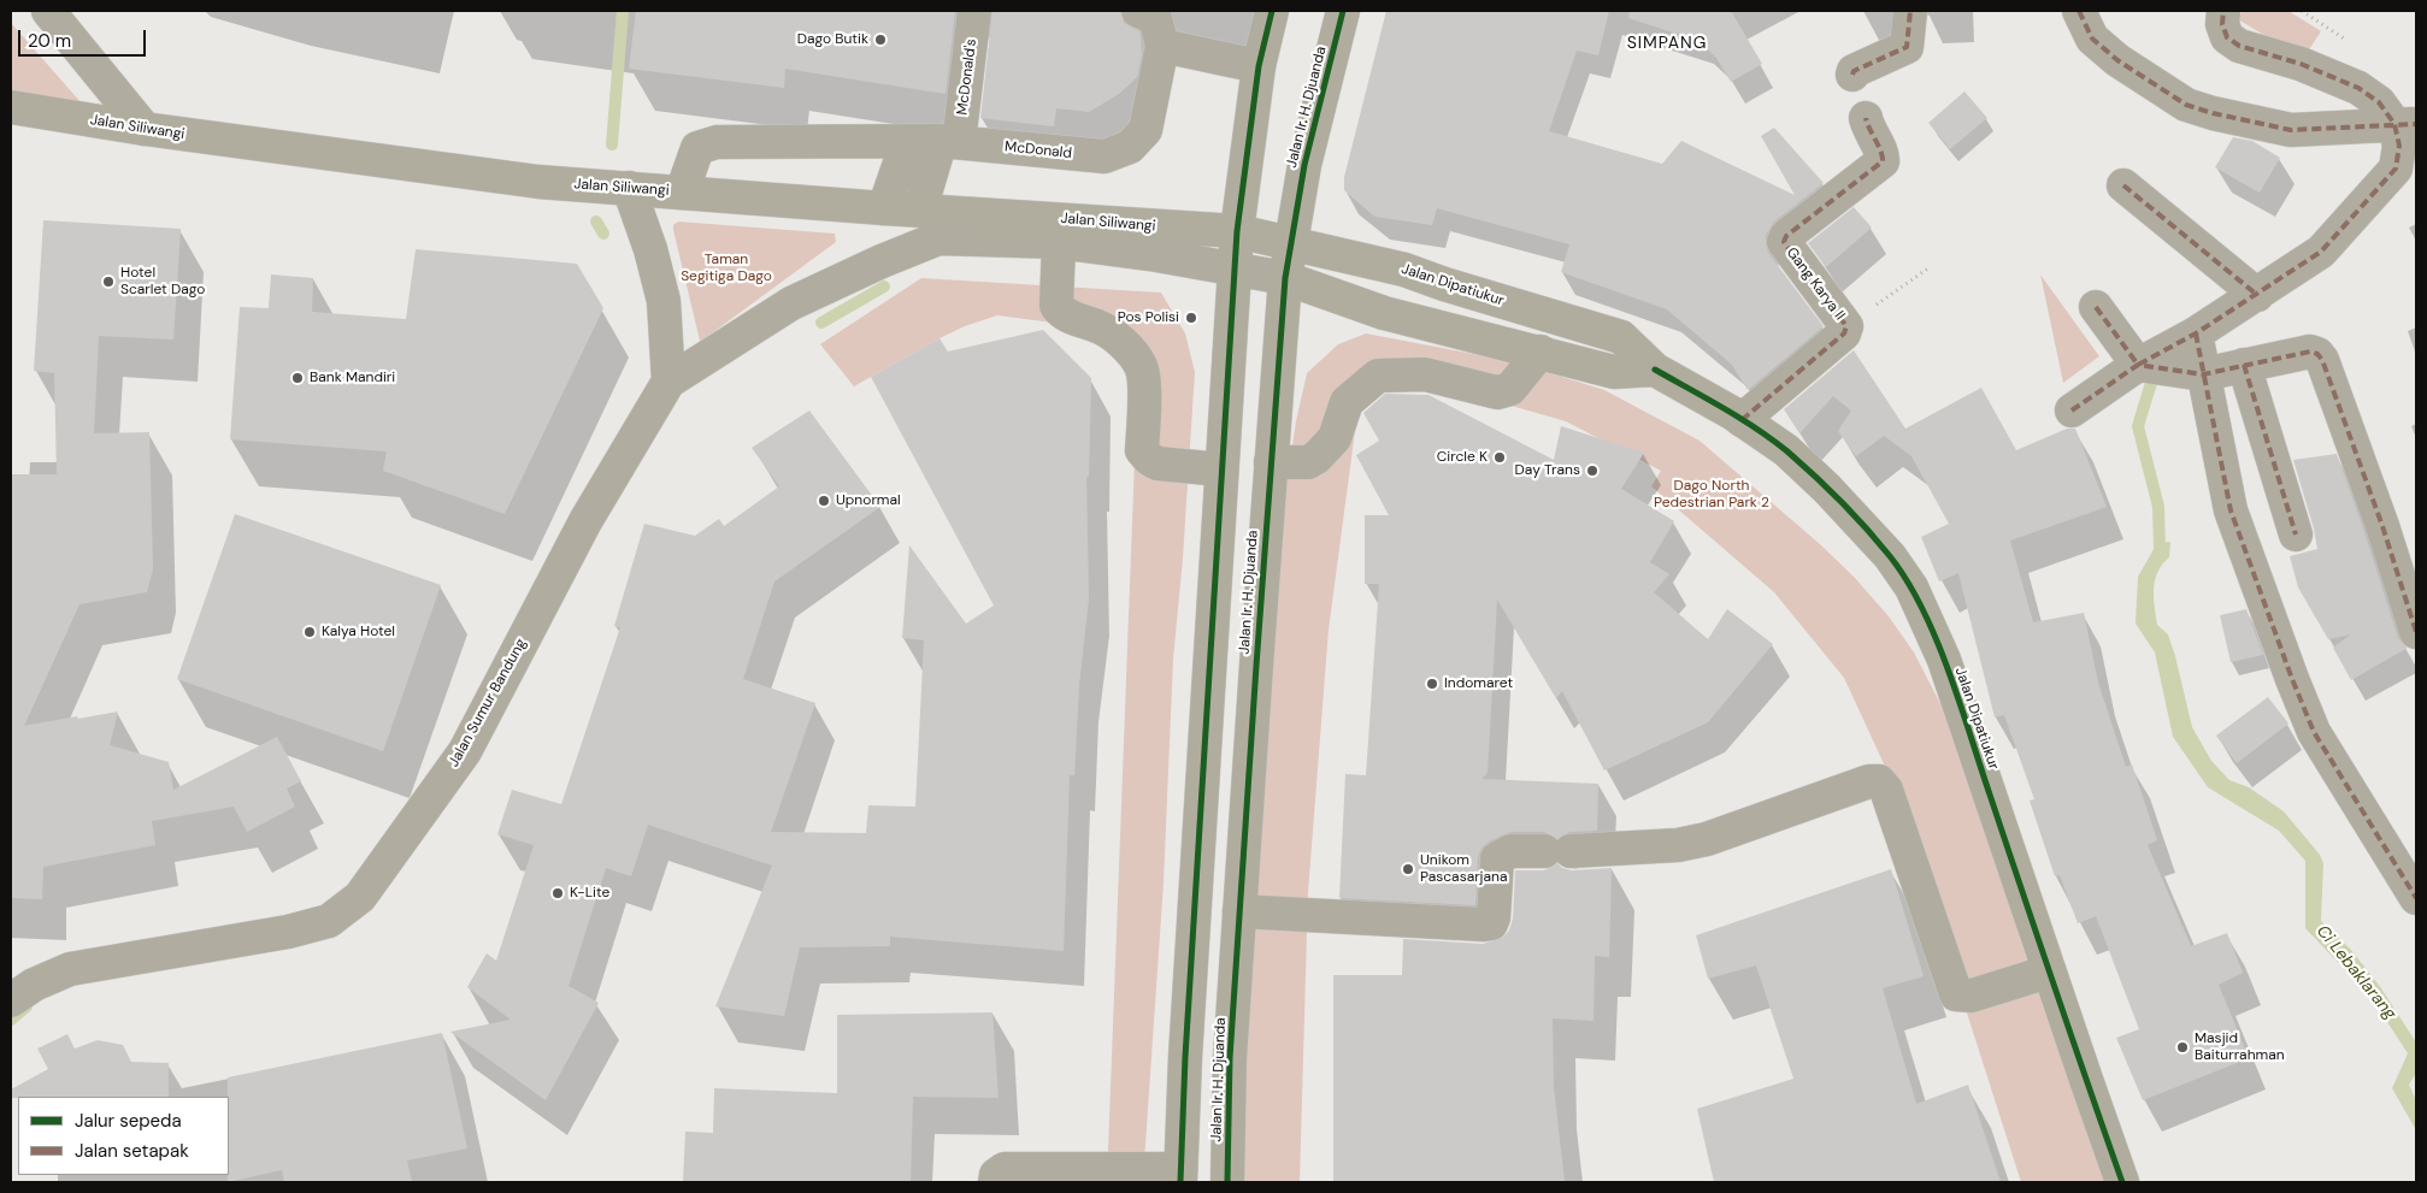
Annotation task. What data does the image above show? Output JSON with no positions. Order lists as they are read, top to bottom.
{
  "streets": {
    "main road": ["Jalan Ir. H. Djuanda", "Jalan Siliwangi", "Jalan Dipatiukur"],
    "street": [
      "McDonald's",
      "McDonald",
      "Gang Karya II",
      "Jalan Sumur Bandung"
    ]
  },
  "crossings": [
    ["McDonald's", "Jalan Siliwangi"],
    ["McDonald's", "McDonald"],
    ["Jalan Ir. H. Djuanda", "Jalan Siliwangi"],
    ["Jalan Ir. H. Djuanda", "Jalan Dipatiukur"],
    ["Jalan Siliwangi", "McDonald"],
    ["Jalan Siliwangi", "Jalan Dipatiukur"],
    ["Jalan Siliwangi", "Jalan Sumur Bandung"],
    ["Gang Karya II", "Jalan Dipatiukur"]
  ],
  "districts": ["SIMPANG"],
  "water": ["Ci Lebaklarang"],
  "parks": ["Taman Segitiga Dago", "Dago North Pedestrian Park 2"],
  "places": [
    "Dago Butik",
    "Hotel Scarlet Dago",
    "Pos Polisi",
    "Bank Mandiri",
    "Circle K",
    "Day Trans",
    "Upnormal",
    "Kalya Hotel",
    "Indomaret",
    "Unikom Pascasarjana",
    "K-Lite",
    "Masjid Baiturrahman"
  ],
  "legend": ["Jalur sepeda", "Jalan setapak"],
  "scale_bar": "20 m"
}
